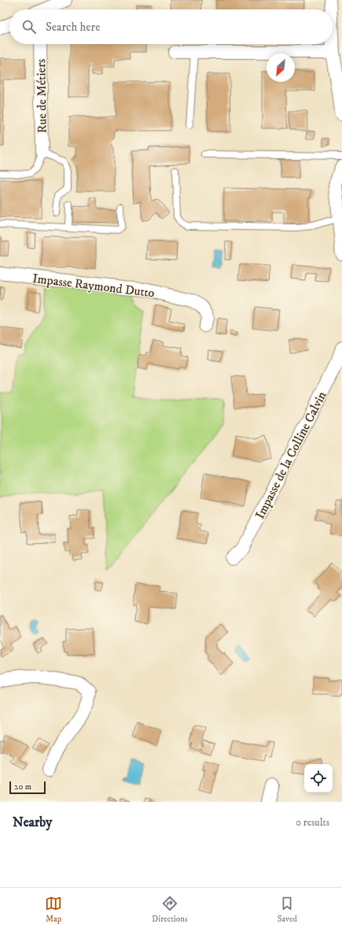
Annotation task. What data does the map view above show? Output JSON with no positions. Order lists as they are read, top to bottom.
{
  "streets": {
    "street": ["Rue de Métiers", "Impasse Raymond Dutto", "Impasse de la Colline Calvin"]
  },
  "scale_bar": "20 m",
  "north": "bottom left",
  "page": {
    "search": "Search here",
    "scale": "20 m",
    "heading": ["Nearby", "0 results"],
    "nav": ["Map", "Directions", "Saved"]
  }
}
